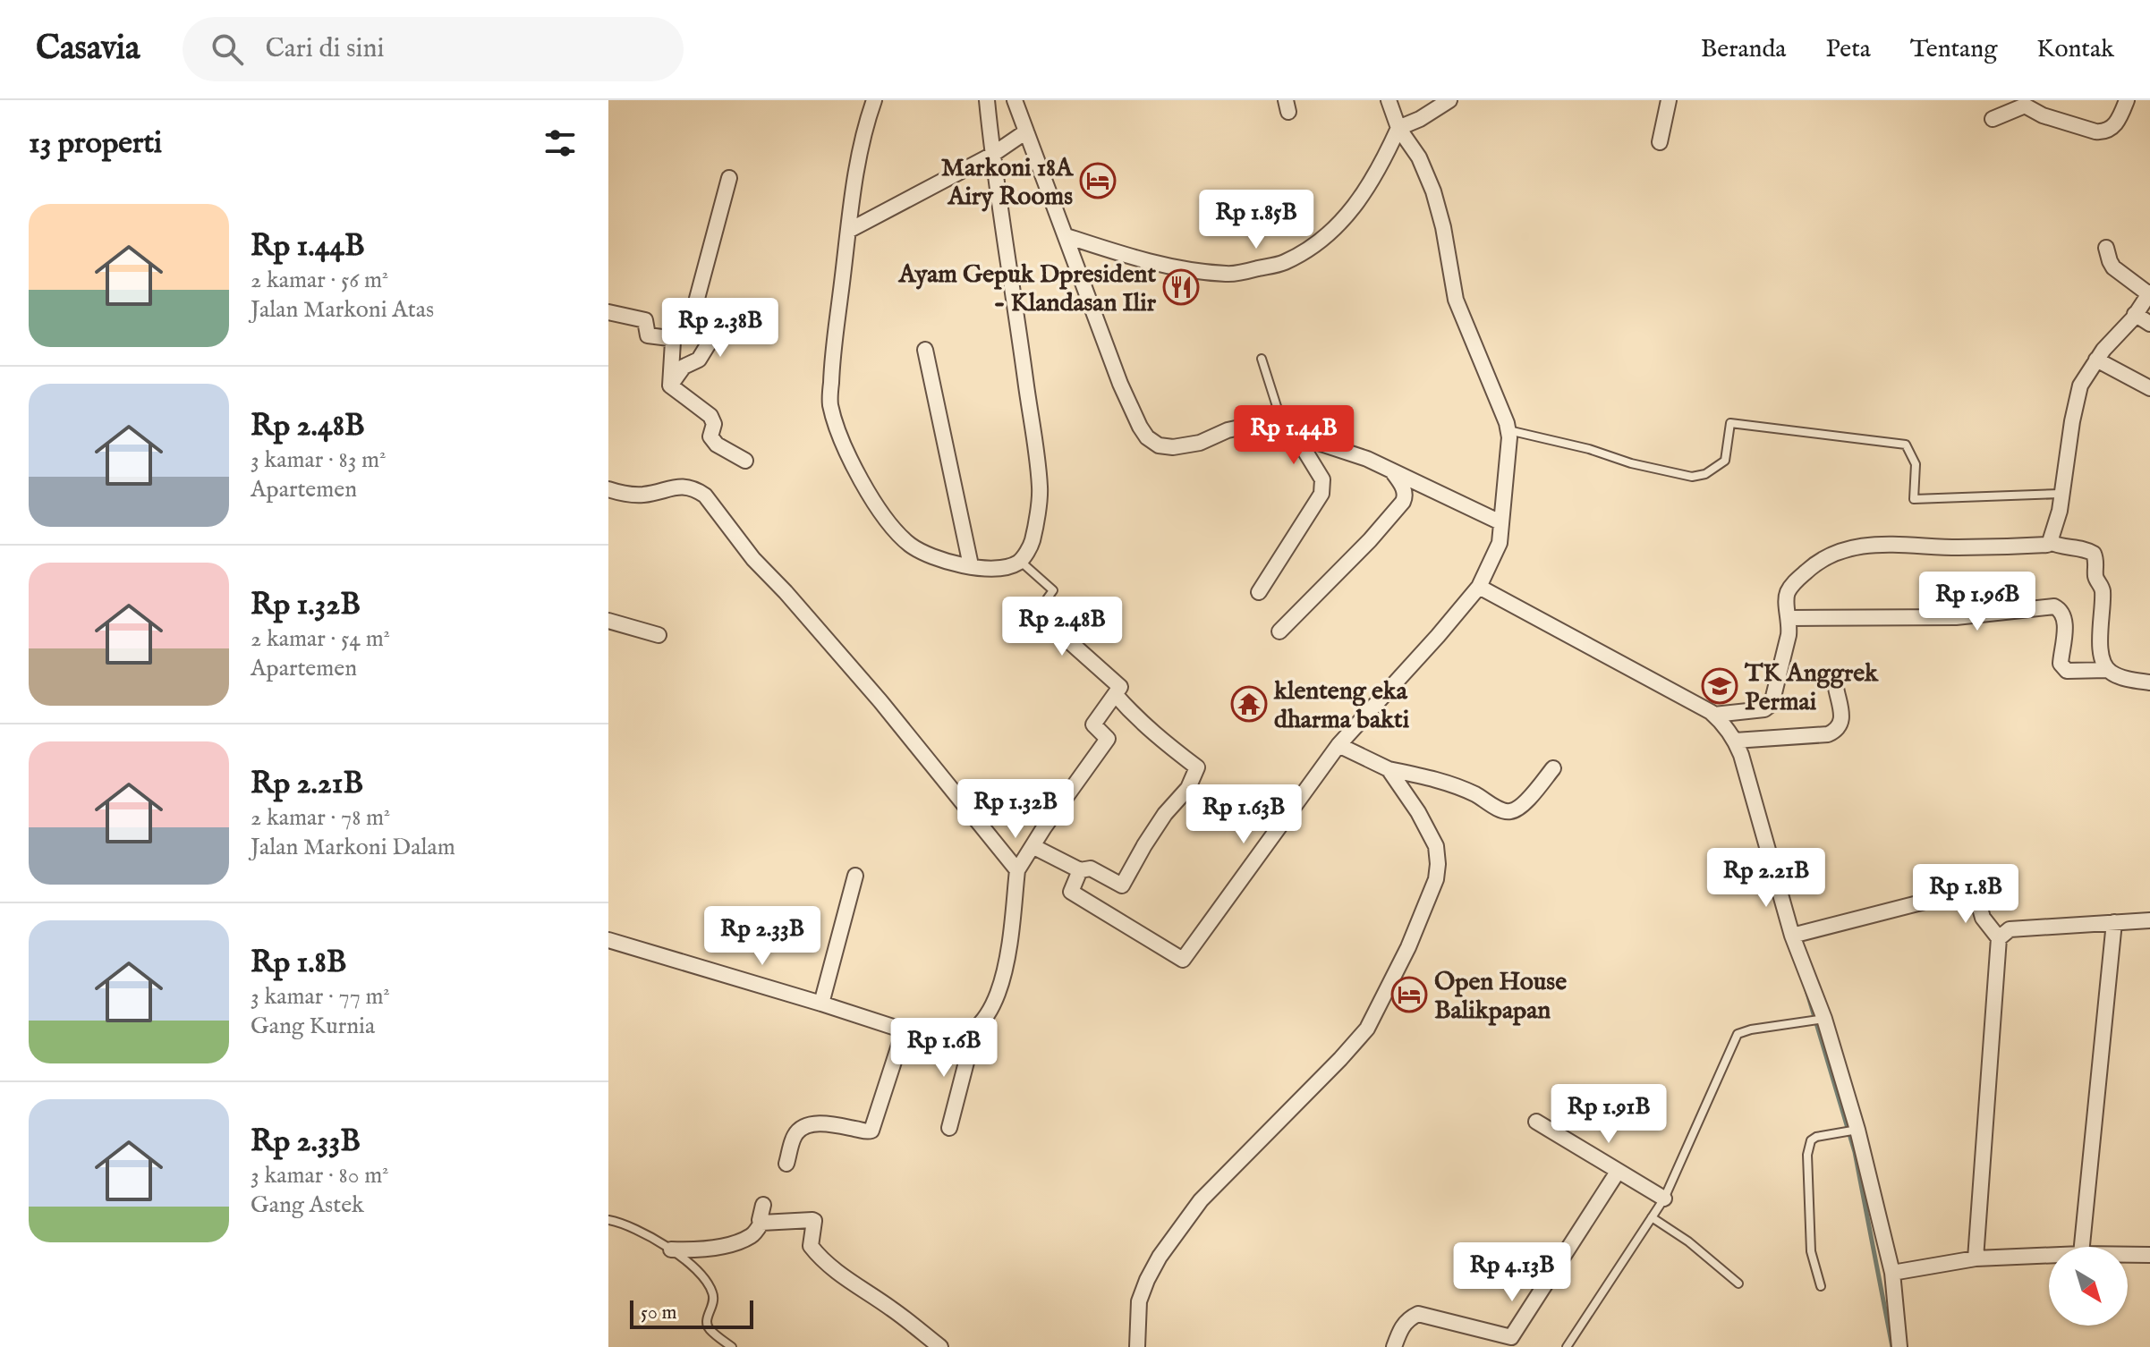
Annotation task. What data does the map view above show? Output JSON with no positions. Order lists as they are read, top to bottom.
{
  "places": {
    "hotel": ["Markoni 18A Airy Rooms", "Open House Balikpapan"],
    "restaurant": ["Ayam Gepuk Dpresident - Klandasan Ilir"],
    "school or university": ["TK Anggrek Permai"],
    "temple": ["klenteng eka dharma bakti"]
  },
  "scale_bar": "50 m",
  "north": "bottom right",
  "page": {
    "header": "Casavia",
    "search": "Cari di sini",
    "nav": [
      "Beranda",
      "Peta",
      "Tentang",
      "Kontak"
    ],
    "heading": "13 properti",
    "list": [
      {
        "name": "Rp 1.44B",
        "note": "2 kamar · 56 m² · Jalan Markoni Atas"
      },
      {
        "name": "Rp 2.48B",
        "note": "3 kamar · 83 m² · Apartemen"
      },
      {
        "name": "Rp 1.32B",
        "note": "2 kamar · 54 m² · Apartemen"
      },
      {
        "name": "Rp 2.21B",
        "note": "2 kamar · 78 m² · Jalan Markoni Dalam"
      },
      {
        "name": "Rp 1.8B",
        "note": "3 kamar · 77 m² · Gang Kurnia"
      },
      {
        "name": "Rp 2.33B",
        "note": "3 kamar · 80 m² · Gang Astek"
      }
    ],
    "price": [
      "Rp 1.85B",
      "Rp 2.38B",
      "Rp 1.44B",
      "Rp 1.96B",
      "Rp 2.48B",
      "Rp 1.32B",
      "Rp 1.63B",
      "Rp 2.21B",
      "Rp 1.8B",
      "Rp 2.33B",
      "Rp 1.6B",
      "Rp 1.91B",
      "Rp 4.13B"
    ],
    "scale": "50 m"
  }
}
